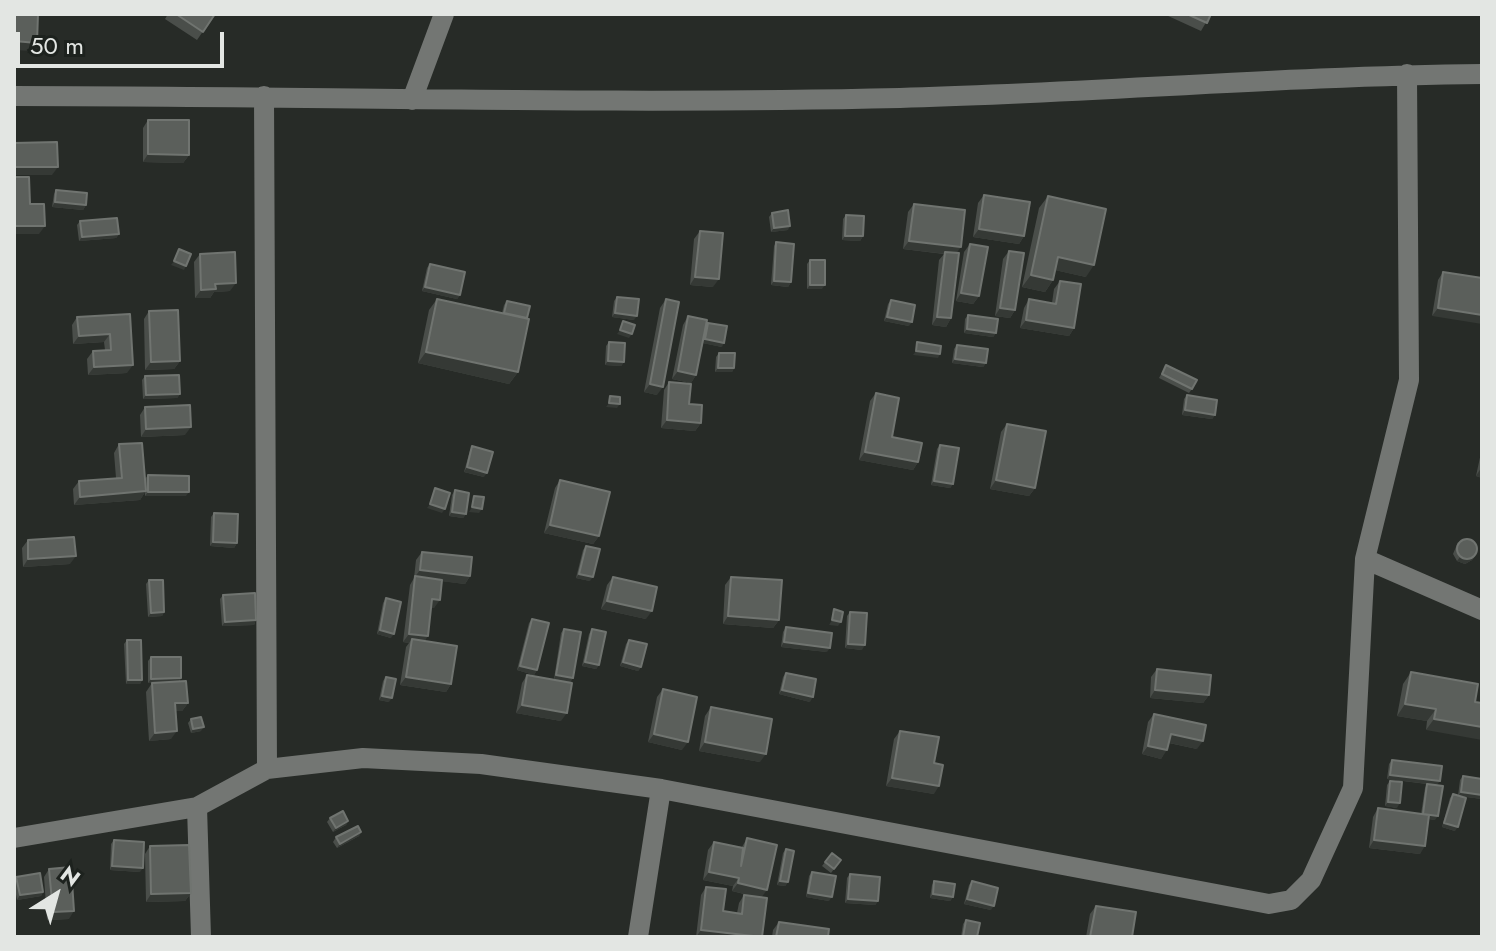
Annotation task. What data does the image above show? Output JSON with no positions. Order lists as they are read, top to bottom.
{
  "scale_bar": "50 m",
  "north": "top right"
}
